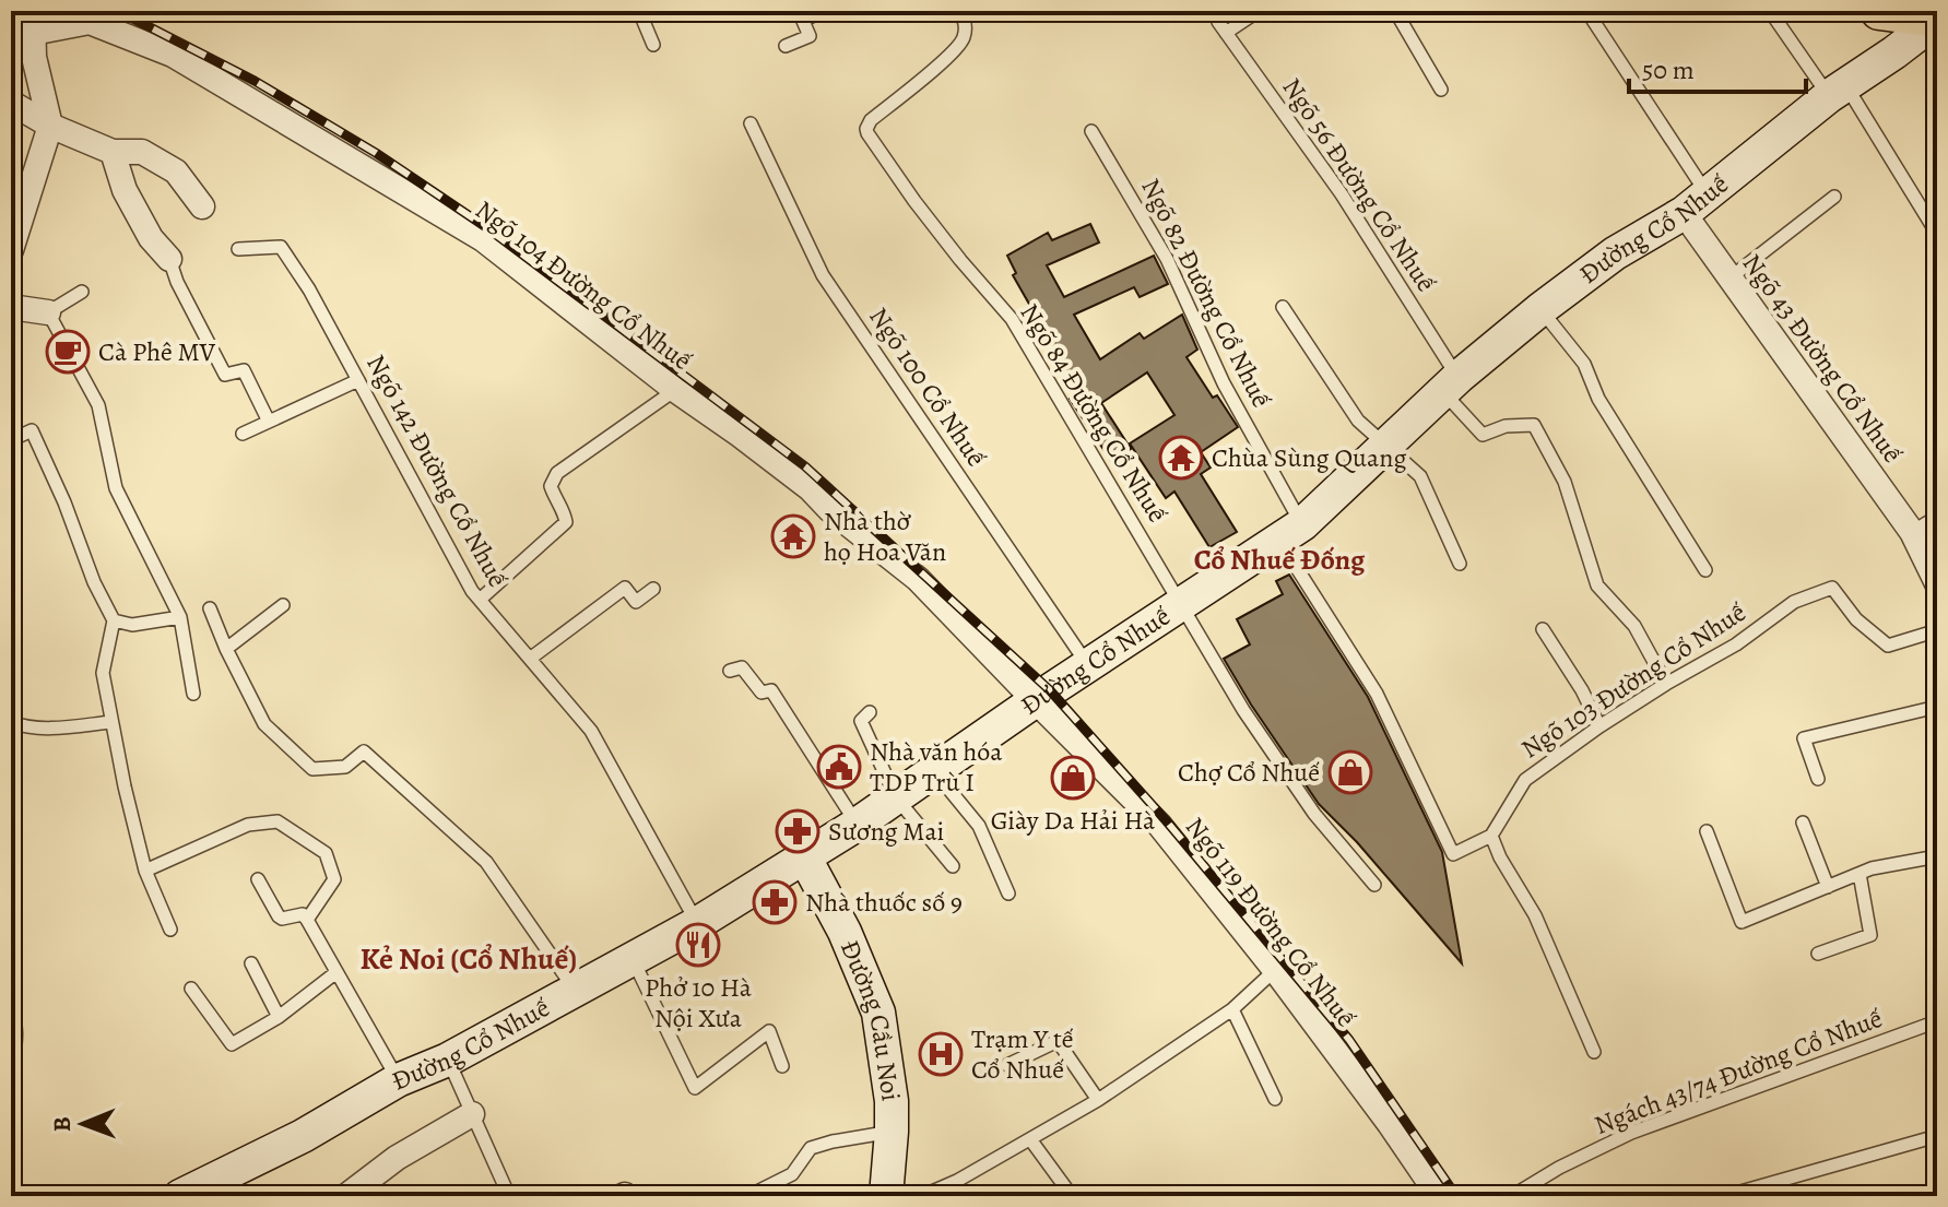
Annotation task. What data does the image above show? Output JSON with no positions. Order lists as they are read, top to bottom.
{
  "streets": {
    "main road": ["Đường Cổ Nhuế", "Đường Cầu Noi"],
    "street": ["Ngõ 104 Đường Cổ Nhuế", "Ngõ 43 Đường Cổ Nhuế", "Ngõ 119 Đường Cổ Nhuế"],
    "lane": [
      "Ngõ 56 Đường Cổ Nhuế",
      "Ngõ 82 Đường Cổ Nhuế",
      "Ngõ 100 Cổ Nhuế",
      "Ngõ 84 Đường Cổ Nhuế",
      "Ngõ 142 Đường Cổ Nhuế",
      "Ngõ 103 Đường Cổ Nhuế",
      "Ngách 43/74 Đường Cổ Nhuế"
    ]
  },
  "crossings": [
    ["Ngõ 56 Đường Cổ Nhuế", "Đường Cổ Nhuế"],
    ["Ngõ 56 Đường Cổ Nhuế", "Ngõ 103 Đường Cổ Nhuế"],
    ["Đường Cổ Nhuế", "Ngõ 104 Đường Cổ Nhuế"],
    ["Đường Cổ Nhuế", "Ngõ 82 Đường Cổ Nhuế"],
    ["Đường Cổ Nhuế", "Ngõ 43 Đường Cổ Nhuế"],
    ["Đường Cổ Nhuế", "Ngõ 100 Cổ Nhuế"],
    ["Đường Cổ Nhuế", "Ngõ 84 Đường Cổ Nhuế"],
    ["Đường Cổ Nhuế", "Ngõ 142 Đường Cổ Nhuế"],
    ["Đường Cổ Nhuế", "Ngõ 119 Đường Cổ Nhuế"],
    ["Đường Cổ Nhuế", "Đường Cầu Noi"],
    ["Ngõ 104 Đường Cổ Nhuế", "Ngõ 119 Đường Cổ Nhuế"]
  ],
  "districts": ["Cổ Nhuế Đống", "Kẻ Noi (Cổ Nhuế)"],
  "places": {
    "cafe": ["Cà Phê MV"],
    "temple": ["Chùa Sùng Quang", "Nhà thờ họ Hoa Văn"],
    "public building": ["Nhà văn hóa TDP Trù I"],
    "shop": ["Chợ Cổ Nhuế", "Giày Da Hải Hà"],
    "pharmacy": ["Sương Mai", "Nhà thuốc số 9"],
    "restaurant": ["Phở 10 Hà Nội Xưa"],
    "hospital": ["Trạm Y tế Cổ Nhuế"]
  },
  "scale_bar": "50 m",
  "north": "left"
}
